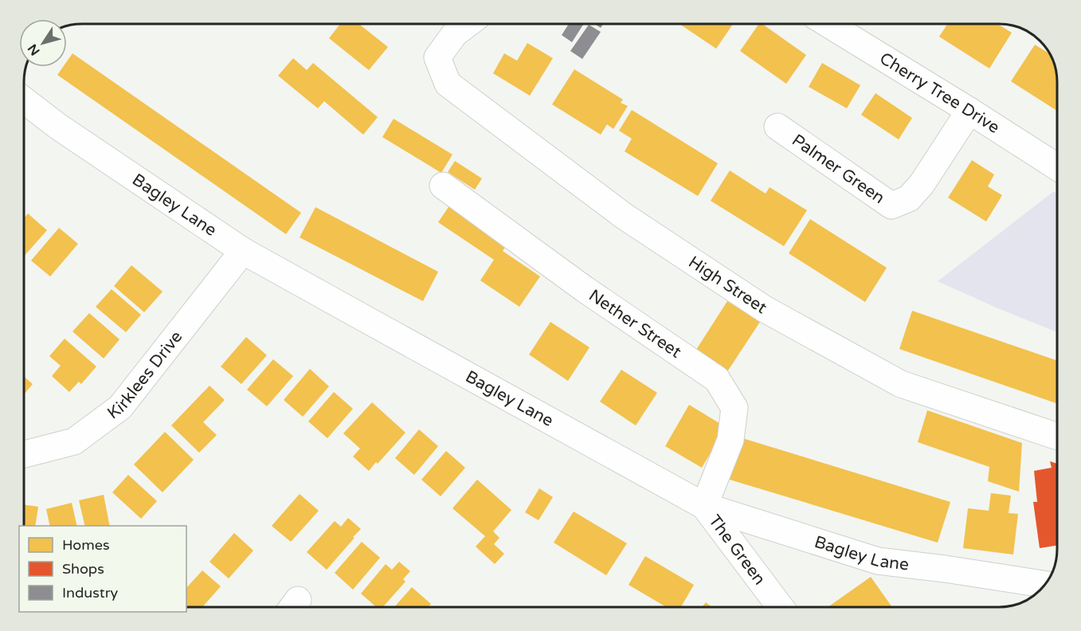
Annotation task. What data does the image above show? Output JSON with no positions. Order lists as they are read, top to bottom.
{
  "streets": {
    "street": [
      "Cherry Tree Drive",
      "Palmer Green",
      "Bagley Lane",
      "High Street",
      "Nether Street",
      "Kirklees Drive",
      "The Green"
    ]
  },
  "crossings": [
    ["Cherry Tree Drive", "Palmer Green"],
    ["Bagley Lane", "Nether Street"],
    ["Bagley Lane", "Kirklees Drive"],
    ["Bagley Lane", "The Green"],
    ["Nether Street", "The Green"]
  ],
  "legend": ["Homes", "Shops", "Industry"],
  "north": "bottom left"
}
